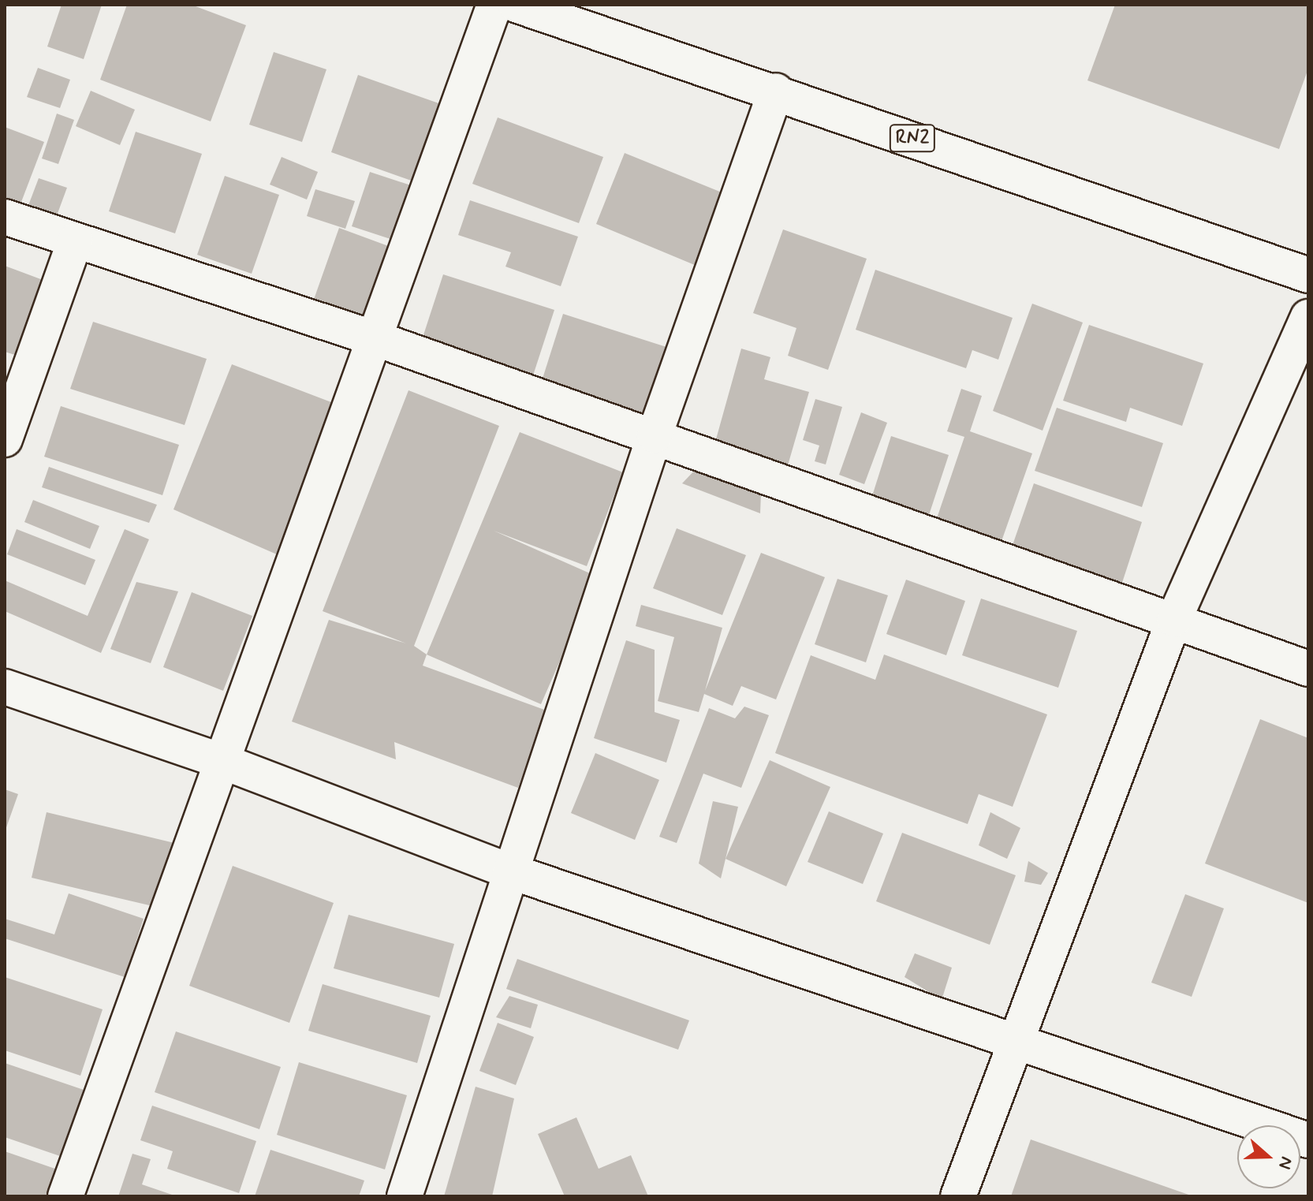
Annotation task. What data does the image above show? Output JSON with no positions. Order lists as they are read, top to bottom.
{
  "streets": {
    "main road": ["RN2"]
  },
  "north": "right"
}
